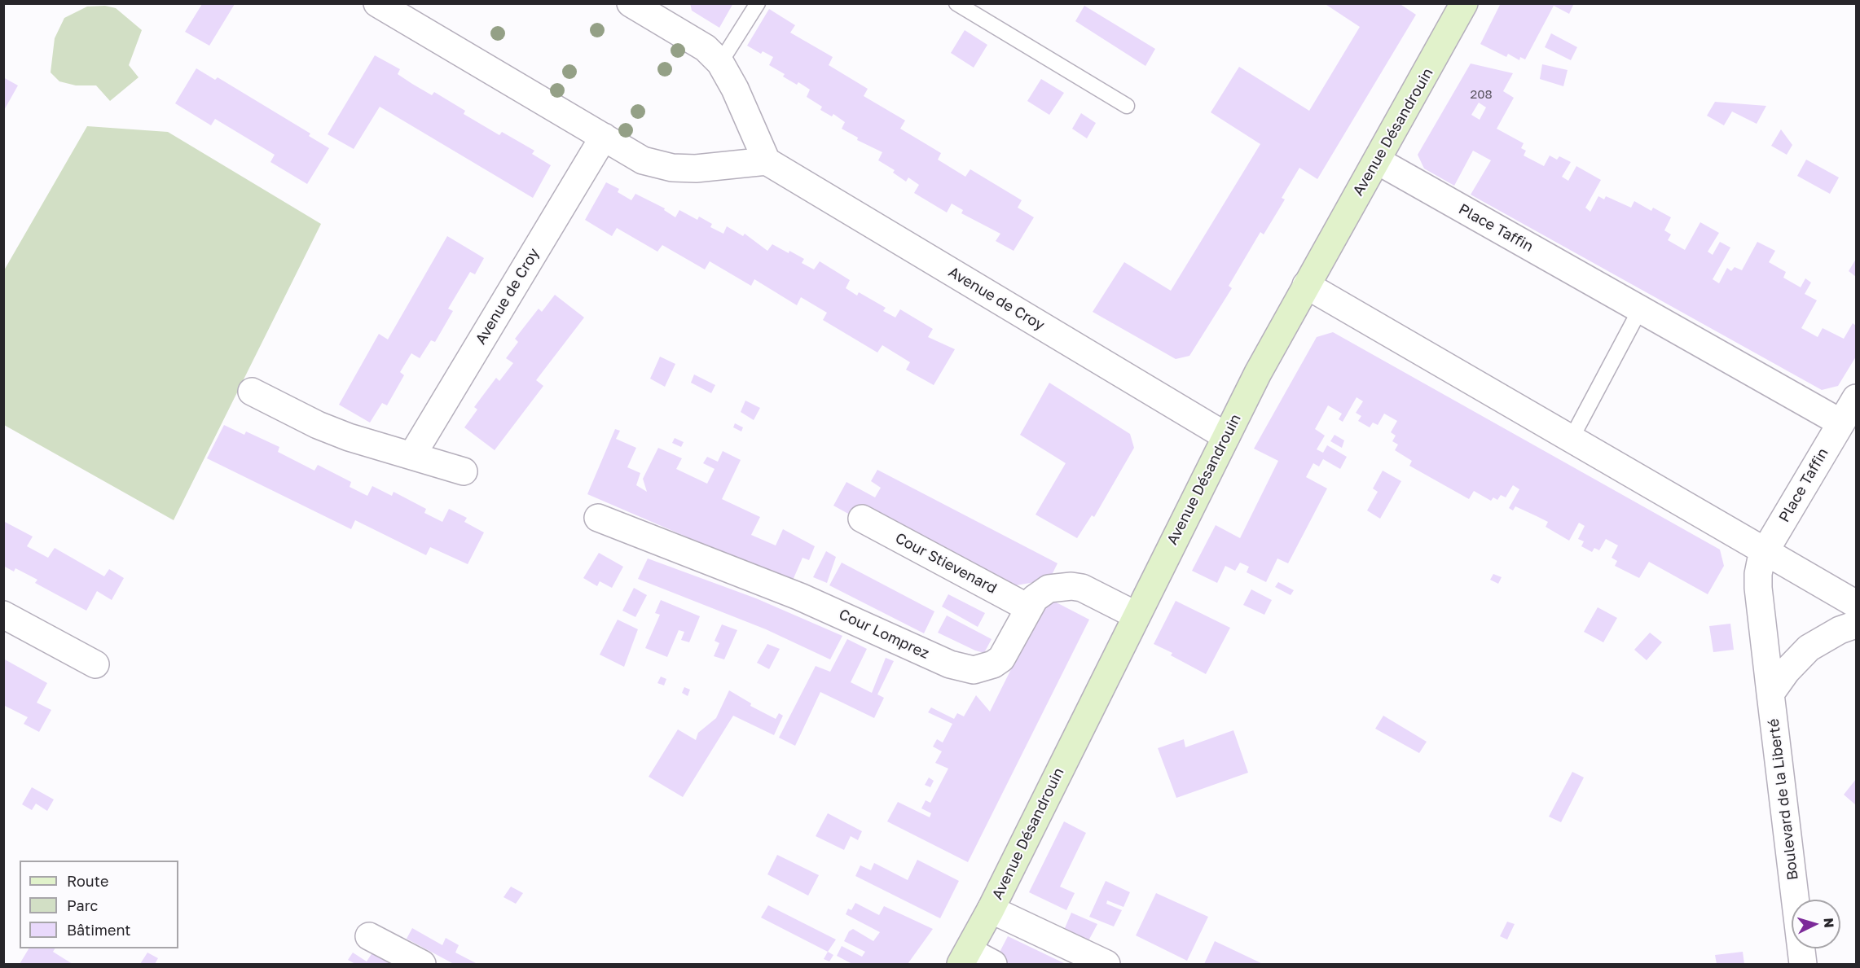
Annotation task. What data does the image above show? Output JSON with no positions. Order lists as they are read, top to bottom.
{
  "streets": {
    "main road": ["Avenue Désandrouin"],
    "street": [
      "Place Taffin",
      "Avenue de Croy",
      "Cour Stievenard",
      "Cour Lomprez",
      "Boulevard de la Liberté"
    ]
  },
  "crossings": [
    ["Avenue Désandrouin", "Place Taffin"],
    ["Avenue Désandrouin", "Avenue de Croy"],
    ["Avenue Désandrouin", "Cour Lomprez"],
    ["Place Taffin", "Boulevard de la Liberté"],
    ["Cour Stievenard", "Cour Lomprez"]
  ],
  "house_numbers": ["208"],
  "legend": ["Route", "Parc", "Bâtiment"],
  "north": "right"
}
